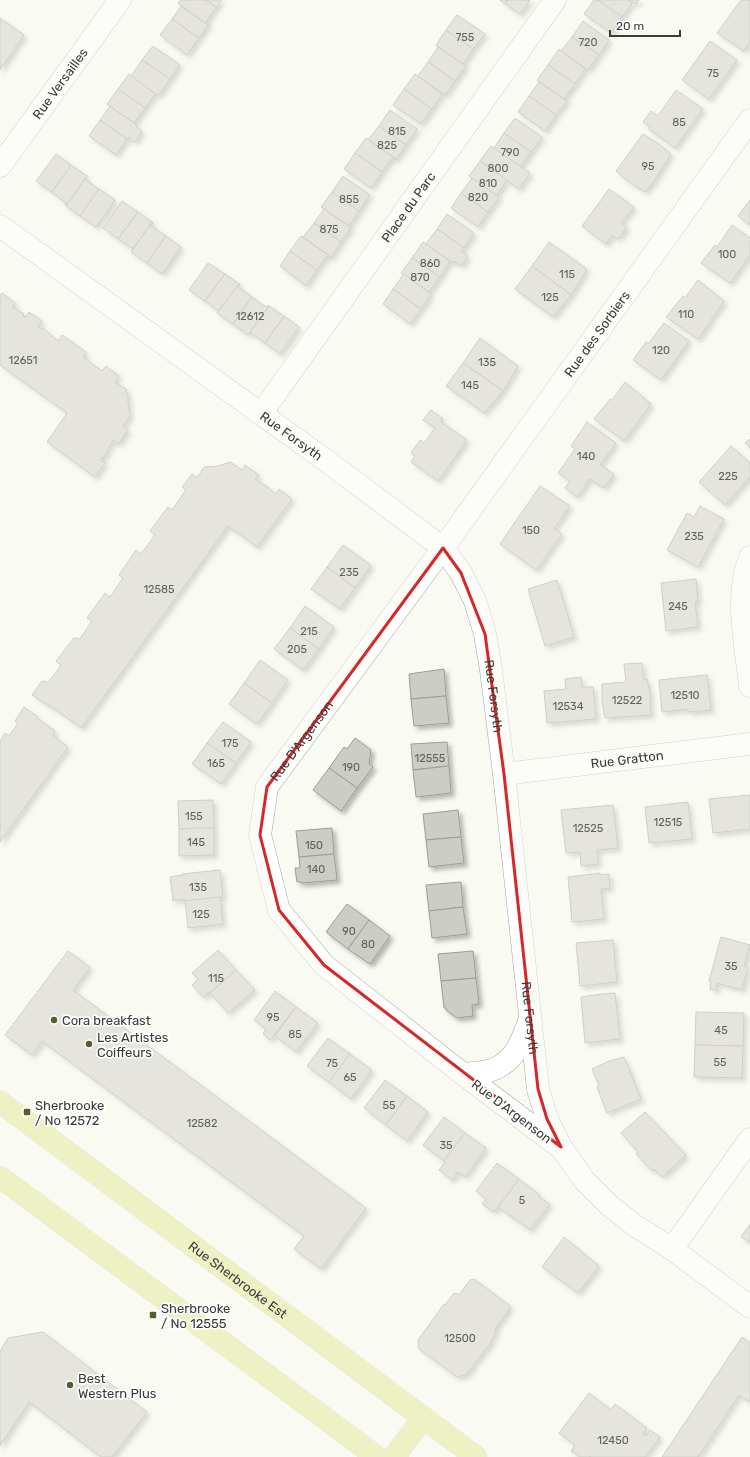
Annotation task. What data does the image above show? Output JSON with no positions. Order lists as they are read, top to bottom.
{
  "streets": {
    "main road": ["Rue Sherbrooke Est"],
    "street": [
      "Rue Versailles",
      "Place du Parc",
      "Rue des Sorbiers",
      "Rue Forsyth",
      "Rue D'Argenson",
      "Rue Gratton"
    ]
  },
  "crossings": [
    ["Place du Parc", "Rue Forsyth"],
    ["Rue des Sorbiers", "Rue Forsyth"],
    ["Rue des Sorbiers", "Rue D'Argenson"],
    ["Rue Forsyth", "Rue D'Argenson"],
    ["Rue Forsyth", "Rue Gratton"]
  ],
  "places": {
    "other": ["Cora breakfast", "Les Artistes Coiffeurs", "Best Western Plus"],
    "transit": ["Sherbrooke / No 12572", "Sherbrooke / No 12555"]
  },
  "house_numbers": [
    "755",
    "720",
    "75",
    "85",
    "815",
    "825",
    "790",
    "95",
    "800",
    "810",
    "820",
    "855",
    "875",
    "100",
    "860",
    "115",
    "870",
    "125",
    "110",
    "12612",
    "120",
    "12651",
    "135",
    "145",
    "140",
    "225",
    "150",
    "235",
    "235",
    "12585",
    "245",
    "215",
    "205",
    "12510",
    "12522",
    "12534",
    "175",
    "12555",
    "165",
    "190",
    "155",
    "12515",
    "12525",
    "145",
    "150",
    "140",
    "135",
    "125",
    "90",
    "80",
    "35",
    "115",
    "95",
    "45",
    "85",
    "55",
    "75",
    "65",
    "55",
    "12582",
    "35",
    "5",
    "12500",
    "12450"
  ],
  "scale_bar": "20 m"
}
